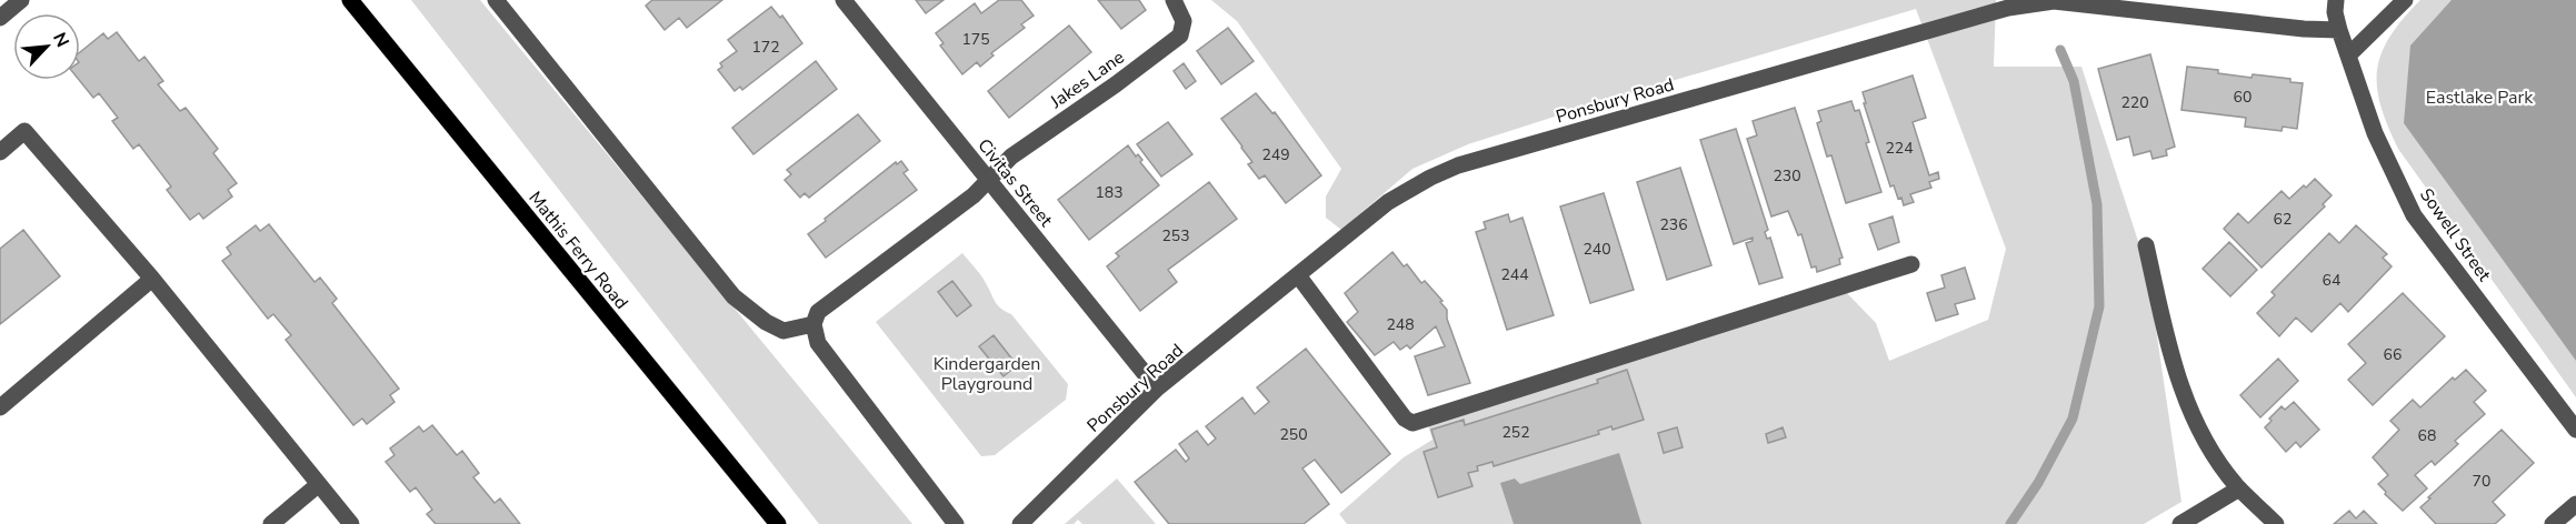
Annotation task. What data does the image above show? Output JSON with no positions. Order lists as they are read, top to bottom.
{
  "streets": {
    "main road": ["Mathis Ferry Road"],
    "street": [
      "Jakes Lane",
      "Ponsbury Road",
      "Civitas Street",
      "Sowell Street"
    ]
  },
  "crossings": [
    ["Jakes Lane", "Civitas Street"],
    ["Ponsbury Road", "Civitas Street"],
    ["Ponsbury Road", "Sowell Street"]
  ],
  "parks": ["Eastlake Park", "Kindergarden Playground"],
  "house_numbers": [
    "175",
    "172",
    "60",
    "220",
    "224",
    "249",
    "230",
    "183",
    "62",
    "236",
    "253",
    "240",
    "244",
    "64",
    "248",
    "66",
    "252",
    "250",
    "68",
    "70"
  ],
  "north": "top right"
}
